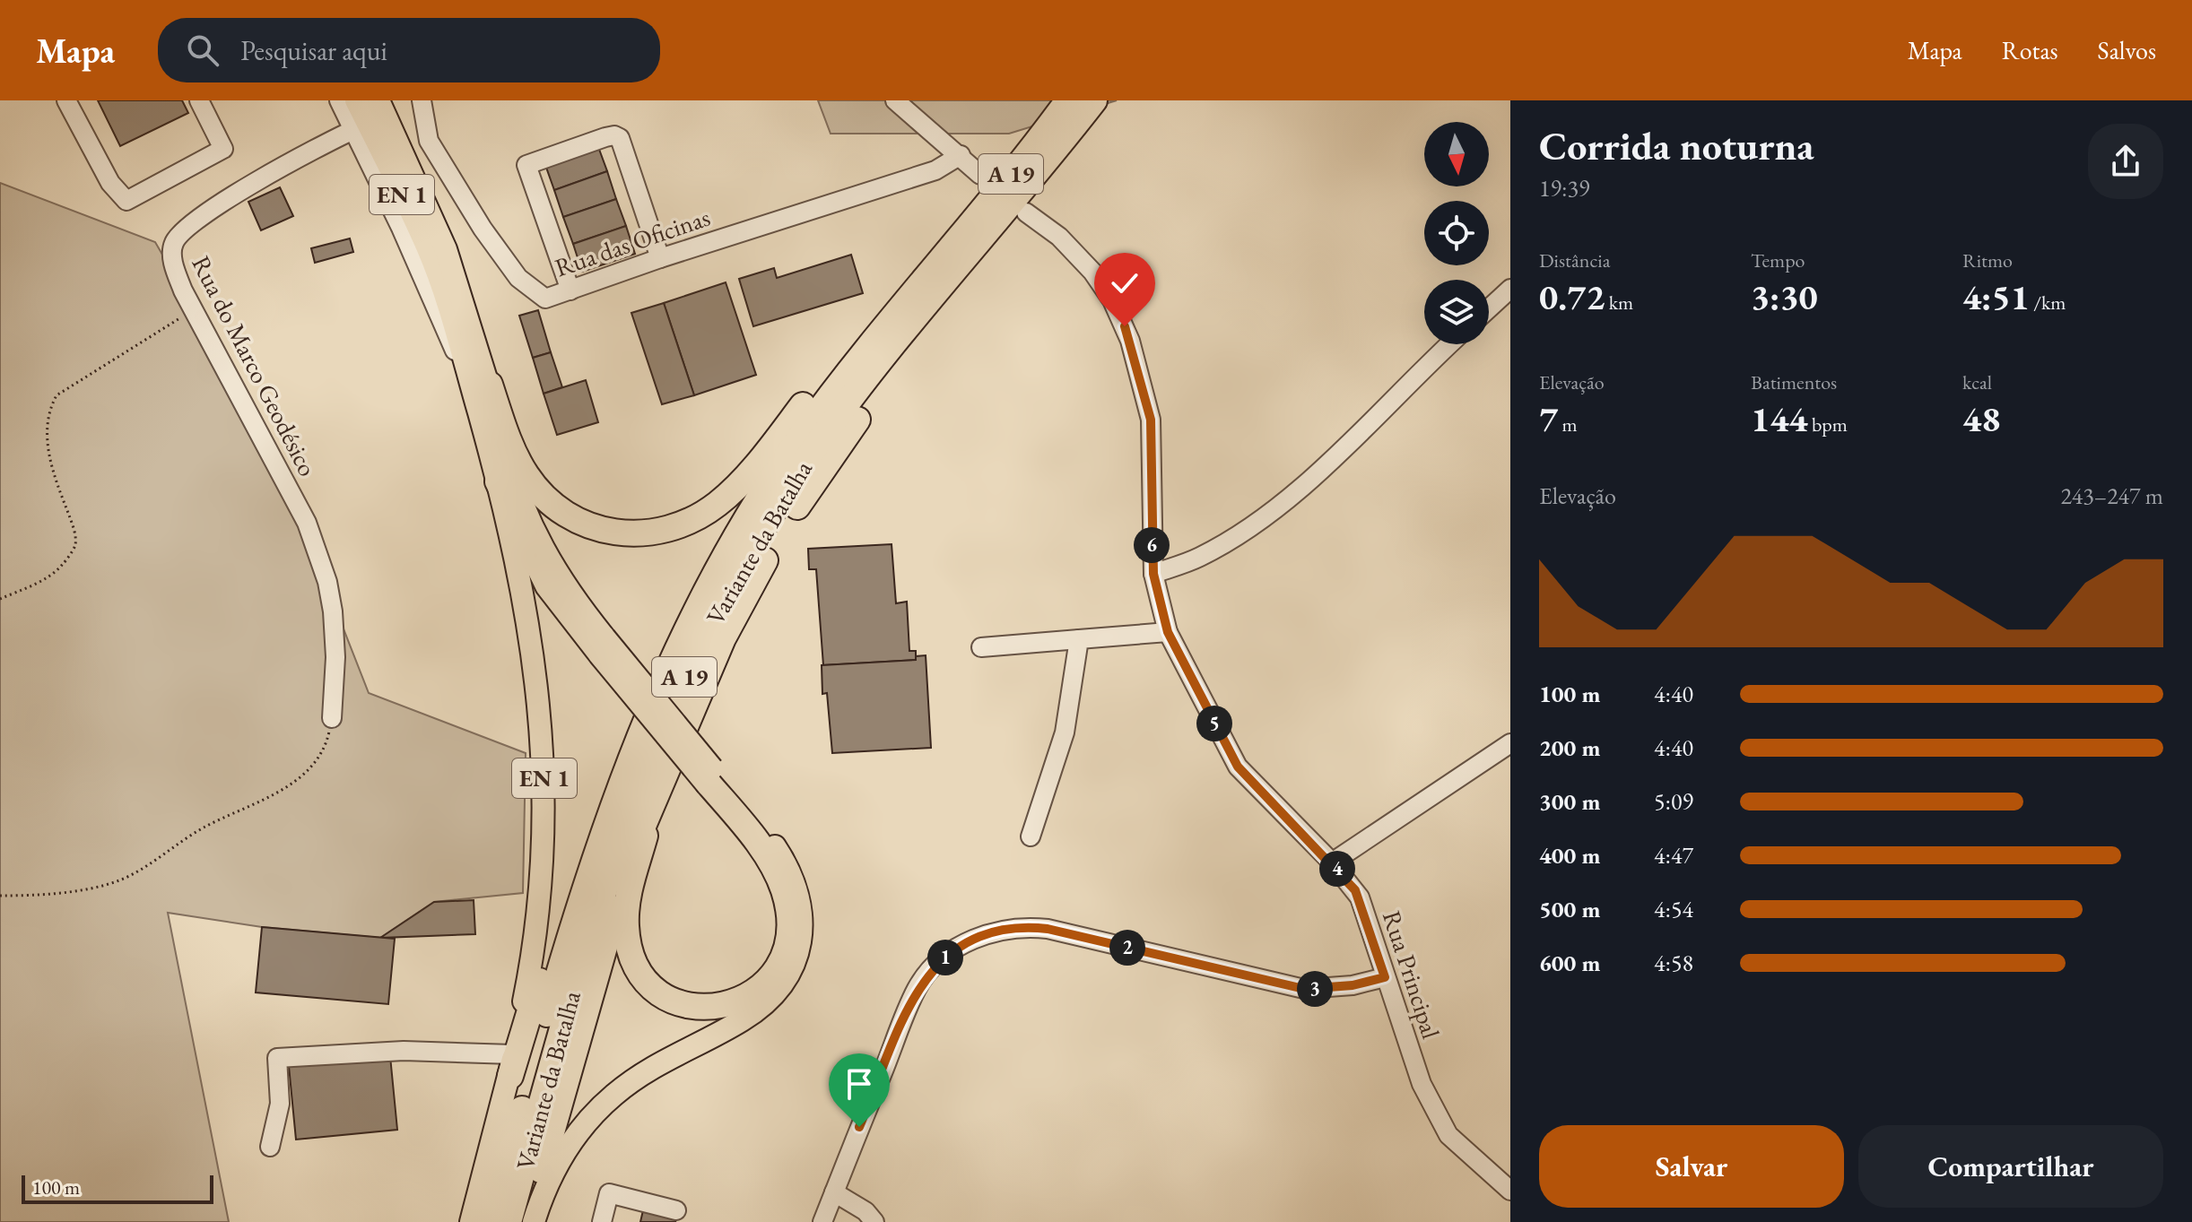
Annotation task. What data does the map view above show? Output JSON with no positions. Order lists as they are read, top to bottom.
{
  "streets": {
    "highway": ["A 19", "Variante da Batalha"],
    "main road": ["EN 1"],
    "street": ["Rua das Oficinas", "Rua do Marco Geodésico", "Rua Principal"]
  },
  "crossings": [
    ["EN 1", "Variante da Batalha"],
    ["Variante da Batalha", "Rua Principal"]
  ],
  "scale_bar": "100 m",
  "north": "bottom",
  "page": {
    "header": "Mapa",
    "search": "Pesquisar aqui",
    "nav": ["Mapa", "Rotas", "Salvos"],
    "heading": ["Corrida noturna", "19:39"],
    "stats": [
      ["Distância", "0.72 km"],
      ["Tempo", "3:30"],
      ["Ritmo", "4:51 /km"],
      ["Elevação", "7 m"],
      ["Batimentos", "144 bpm"],
      ["kcal", "48"]
    ],
    "chart": ["Elevação", "243–247 m"],
    "pins": [
      "6",
      "5",
      "4",
      "2",
      "1",
      "3"
    ],
    "list": [
      {
        "name": "100 m",
        "note": "4:40"
      },
      {
        "name": "200 m",
        "note": "4:40"
      },
      {
        "name": "300 m",
        "note": "5:09"
      },
      {
        "name": "400 m",
        "note": "4:47"
      },
      {
        "name": "500 m",
        "note": "4:54"
      },
      {
        "name": "600 m",
        "note": "4:58"
      }
    ],
    "buttons": ["Salvar", "Compartilhar"],
    "scale": "100 m"
  }
}
